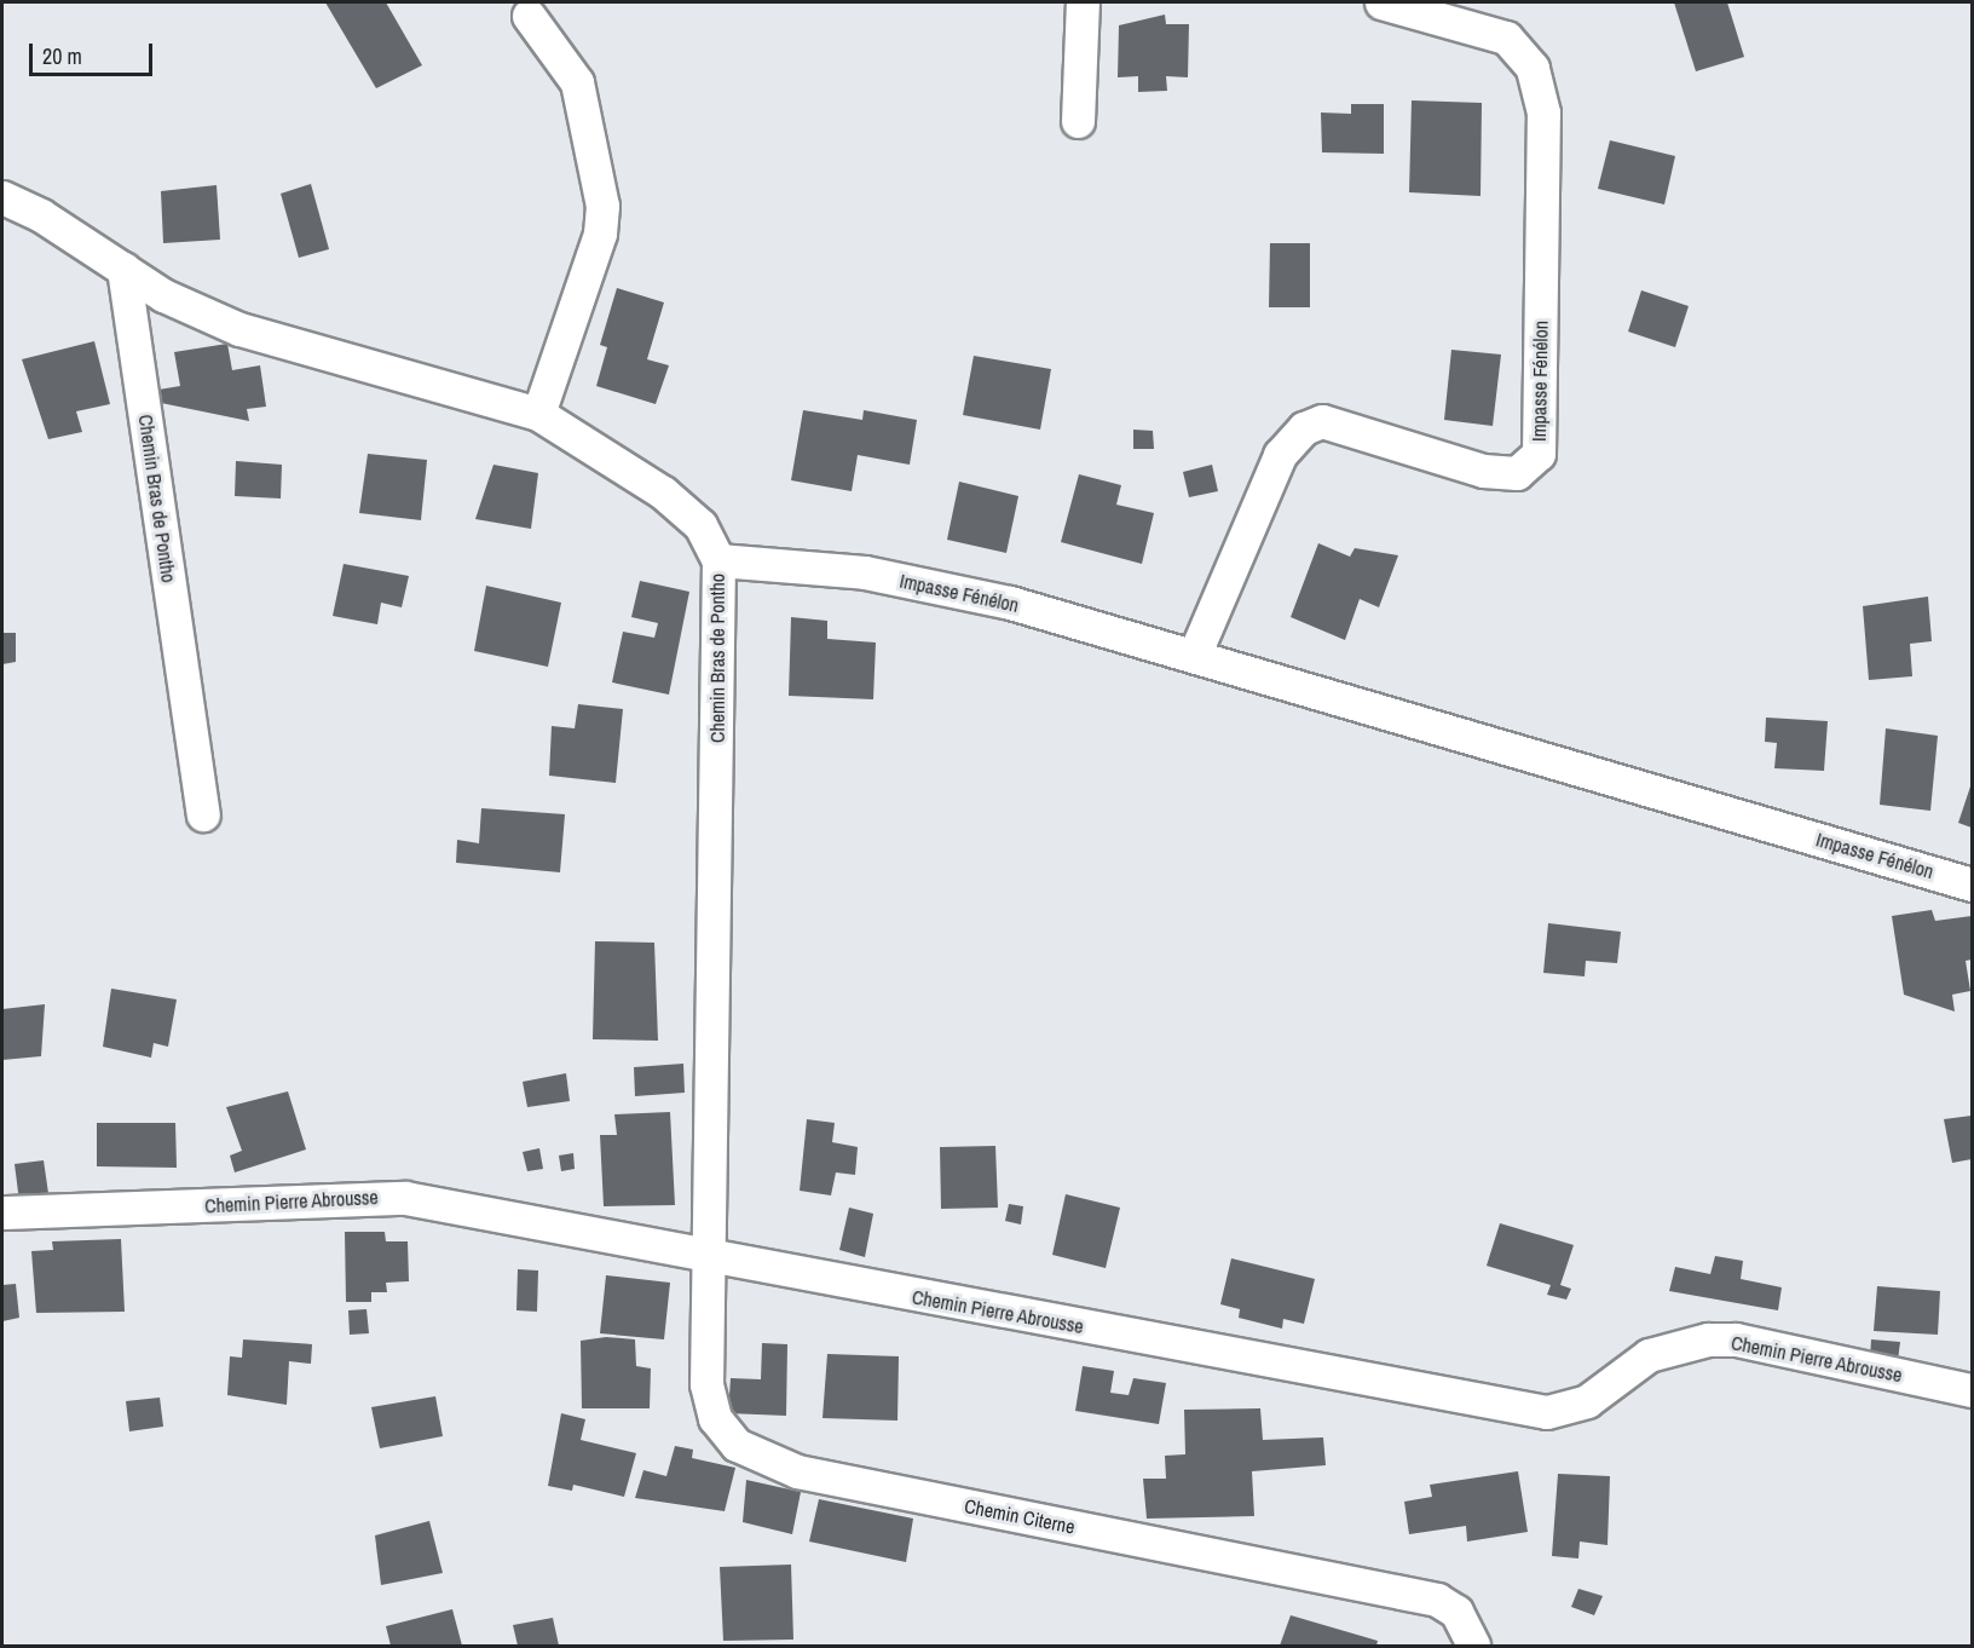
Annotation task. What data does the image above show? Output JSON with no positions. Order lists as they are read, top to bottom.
{
  "streets": {
    "street": [
      "Impasse Fénélon",
      "Chemin Bras de Pontho",
      "Chemin Pierre Abrousse",
      "Chemin Citerne"
    ]
  },
  "crossings": [
    ["Impasse Fénélon", "Chemin Bras de Pontho"],
    ["Chemin Bras de Pontho", "Chemin Pierre Abrousse"],
    ["Chemin Bras de Pontho", "Chemin Citerne"],
    ["Chemin Pierre Abrousse", "Chemin Citerne"]
  ],
  "scale_bar": "20 m"
}
